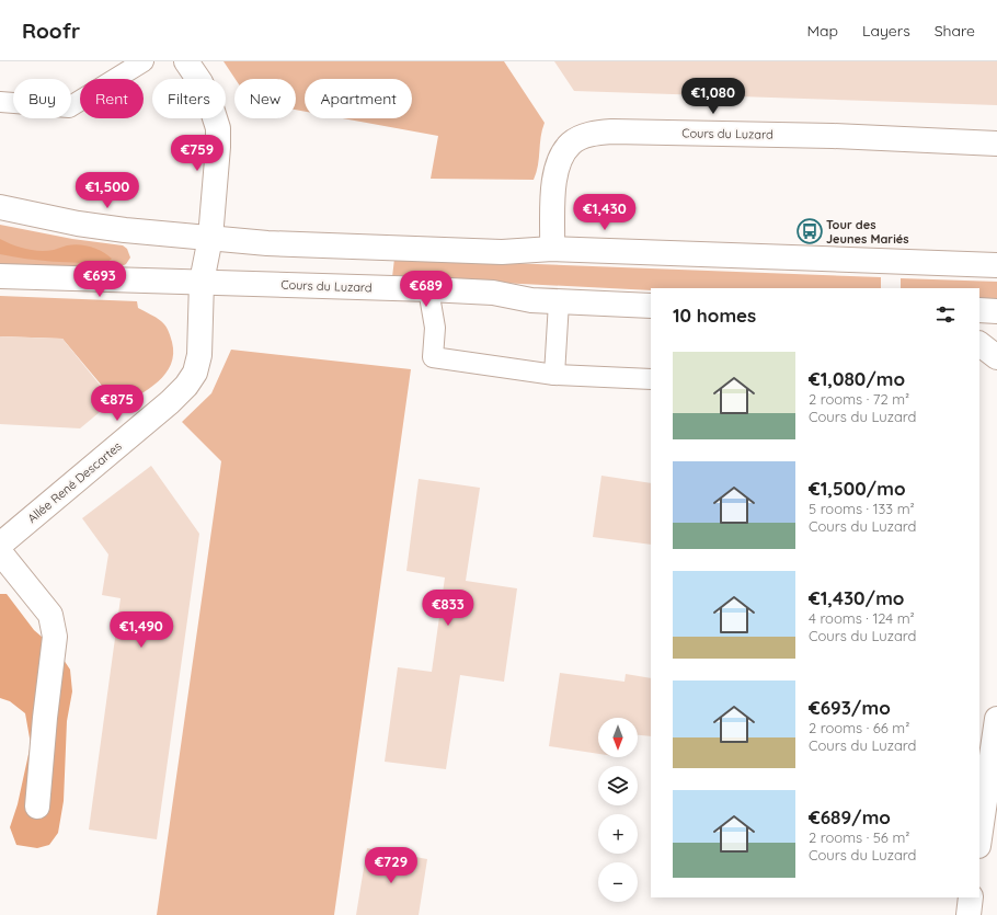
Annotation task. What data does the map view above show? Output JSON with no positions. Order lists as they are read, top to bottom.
{
  "streets": {
    "street": ["Cours du Luzard", "Allée René Descartes"]
  },
  "crossings": [
    ["Cours du Luzard", "Allée René Descartes"]
  ],
  "places": {
    "bus stop": ["Tour des Jeunes Mariés"]
  },
  "north": "bottom",
  "page": {
    "header": "Roofr",
    "nav": ["Map", "Layers", "Share"],
    "price": [
      "€1,080",
      "€759",
      "€1,500",
      "€1,430",
      "€693",
      "€689",
      "€875",
      "€833",
      "€1,490",
      "€729"
    ],
    "chip": [
      "Buy",
      "Rent",
      "Filters",
      "New",
      "Apartment"
    ],
    "heading": "10 homes",
    "list": [
      {
        "name": "€1,080/mo",
        "note": "2 rooms · 72 m² · Cours du Luzard"
      },
      {
        "name": "€1,500/mo",
        "note": "5 rooms · 133 m² · Cours du Luzard"
      },
      {
        "name": "€1,430/mo",
        "note": "4 rooms · 124 m² · Cours du Luzard"
      },
      {
        "name": "€693/mo",
        "note": "2 rooms · 66 m² · Cours du Luzard"
      },
      {
        "name": "€689/mo",
        "note": "2 rooms · 56 m² · Cours du Luzard"
      }
    ],
    "map_buttons": ["+", "−"]
  }
}
